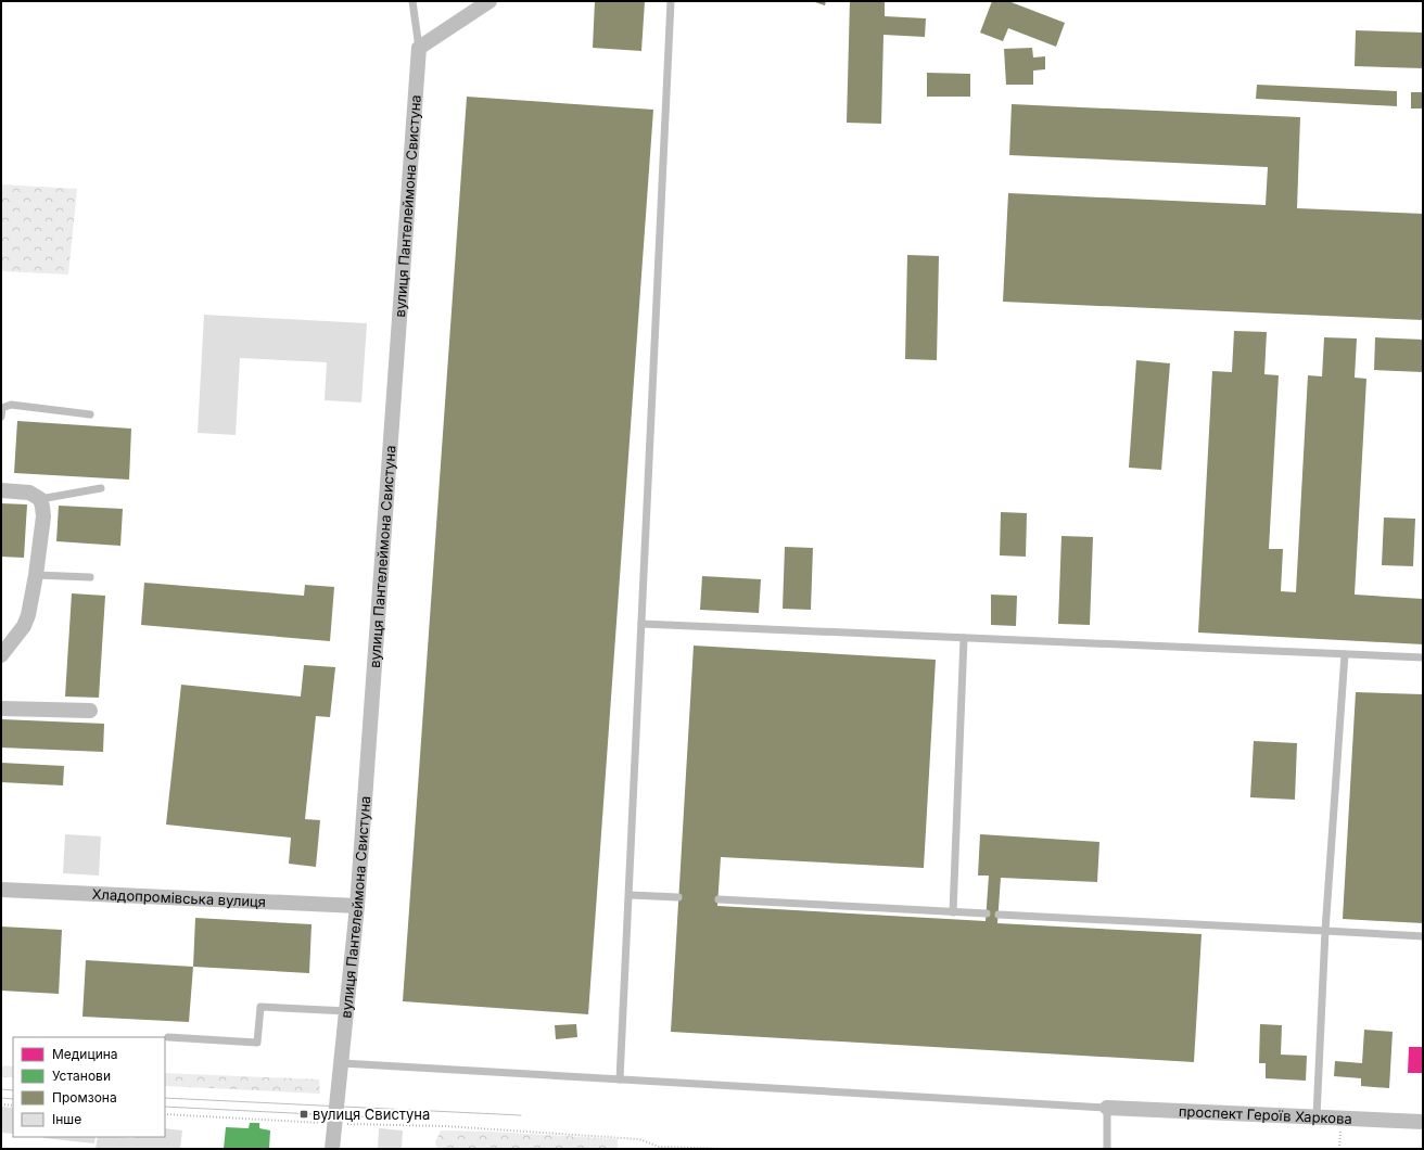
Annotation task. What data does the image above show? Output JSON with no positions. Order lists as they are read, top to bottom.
{
  "streets": {
    "street": ["вулиця Пантелеймона Свистуна", "Хладопромівська вулиця", "проспект Героїв Харкова"]
  },
  "crossings": [
    ["вулиця Пантелеймона Свистуна", "Хладопромівська вулиця"]
  ],
  "places": {
    "transit": ["вулиця Свистуна"]
  },
  "legend": [
    "Медицина",
    "Установи",
    "Промзона",
    "Інше"
  ]
}
